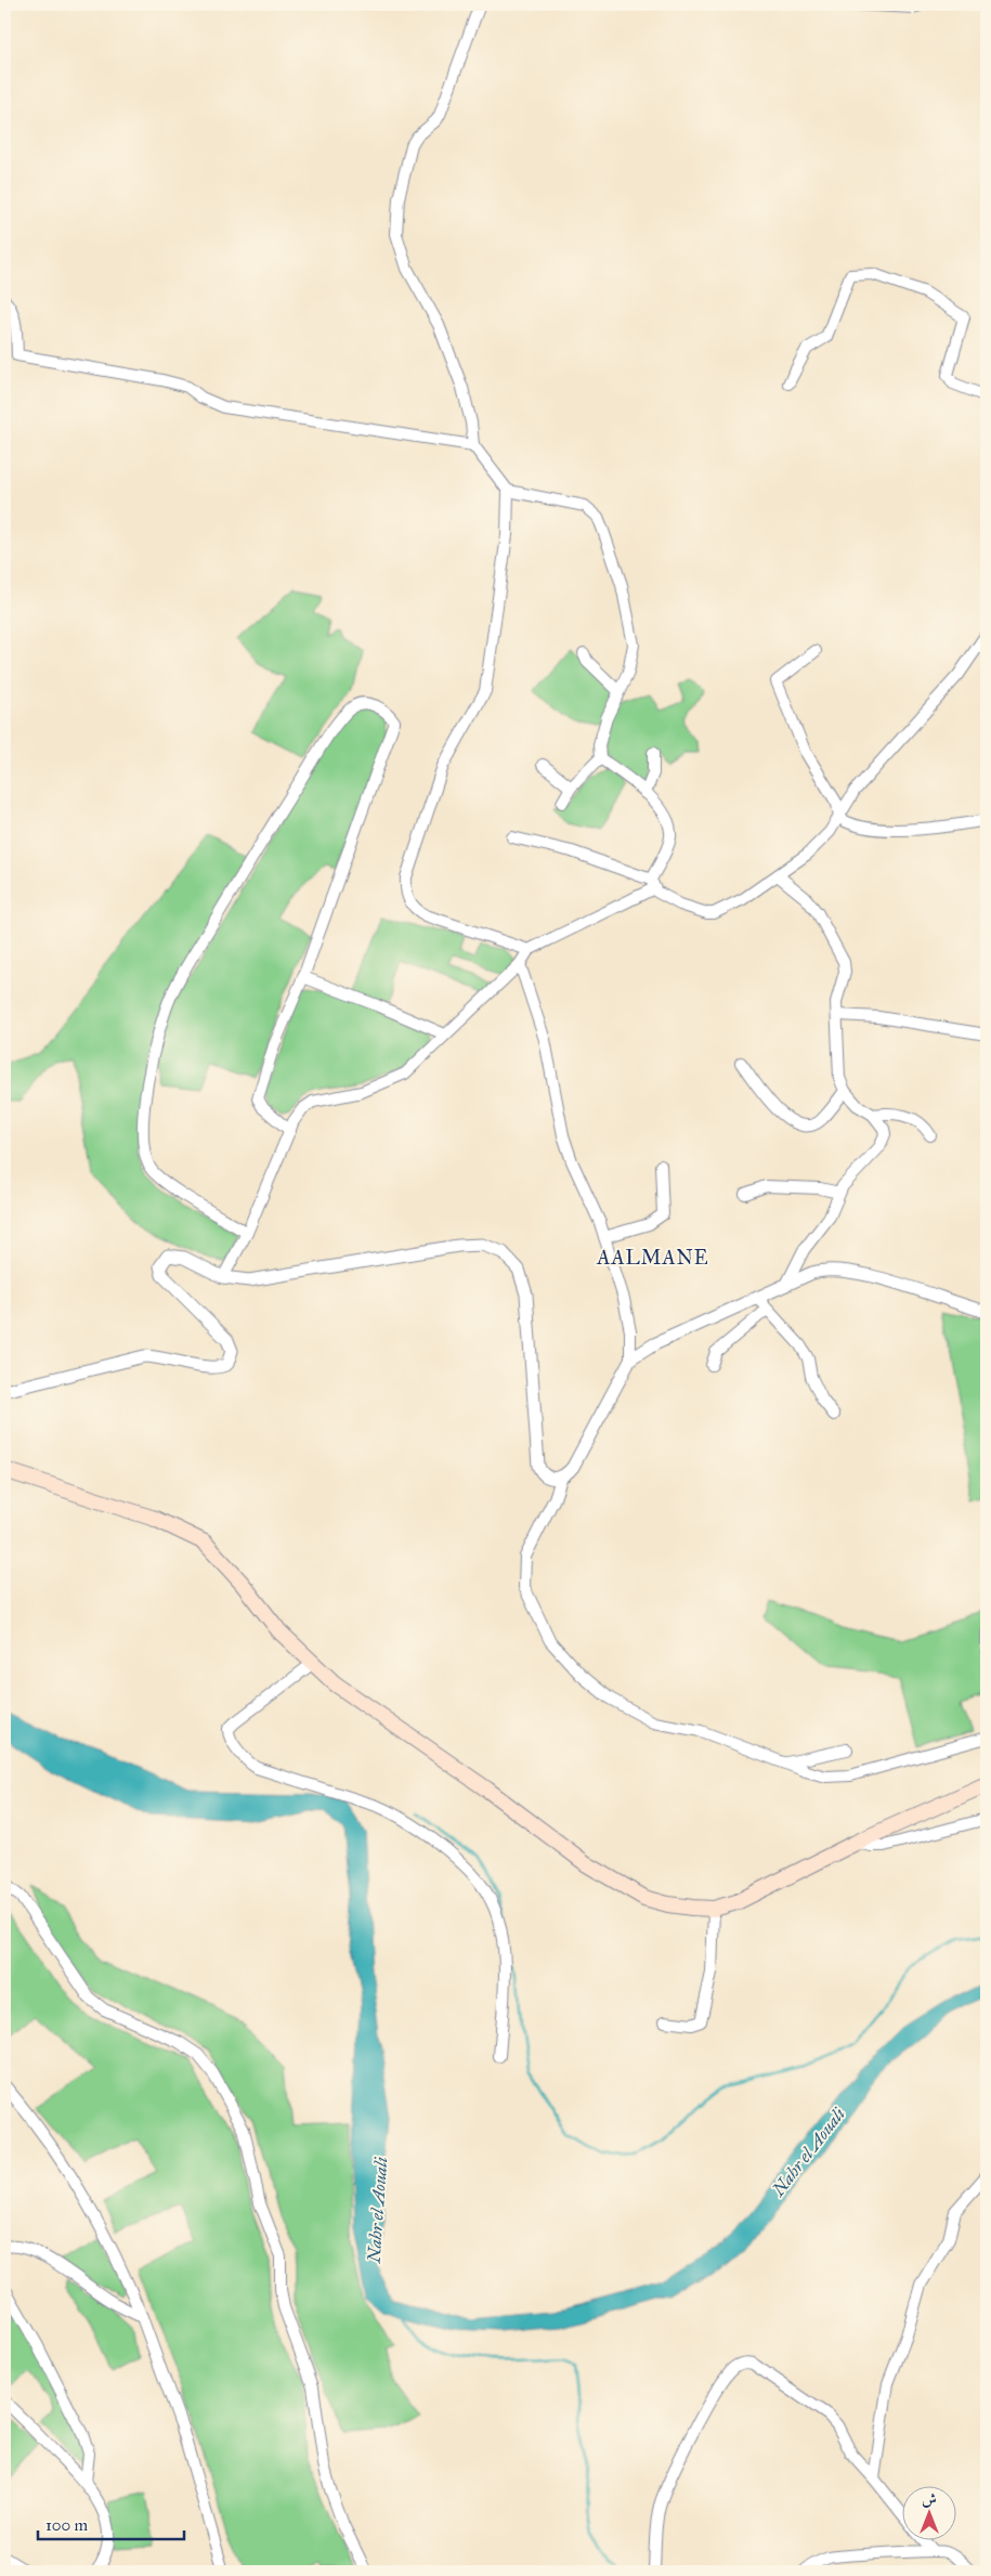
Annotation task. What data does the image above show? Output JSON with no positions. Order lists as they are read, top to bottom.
{
  "districts": ["AALMANE"],
  "water": ["Nahr el Aouali"],
  "scale_bar": "100 m",
  "north": "top"
}
